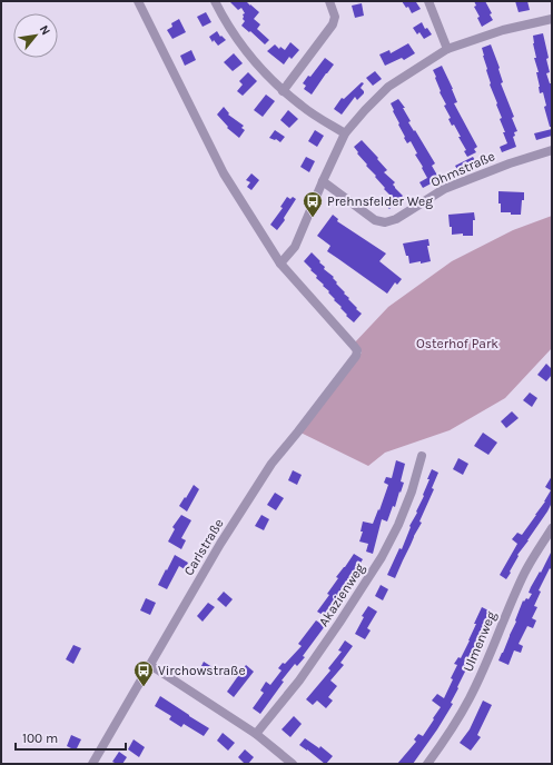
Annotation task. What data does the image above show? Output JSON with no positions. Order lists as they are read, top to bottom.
{
  "streets": {
    "street": [
      "Ohmstraße",
      "Carlstraße",
      "Akazienweg",
      "Ulmenweg"
    ]
  },
  "parks": ["Osterhof Park"],
  "places": {
    "bus stop": ["Prehnsfelder Weg", "Virchowstraße"]
  },
  "scale_bar": "100 m",
  "north": "top right"
}
